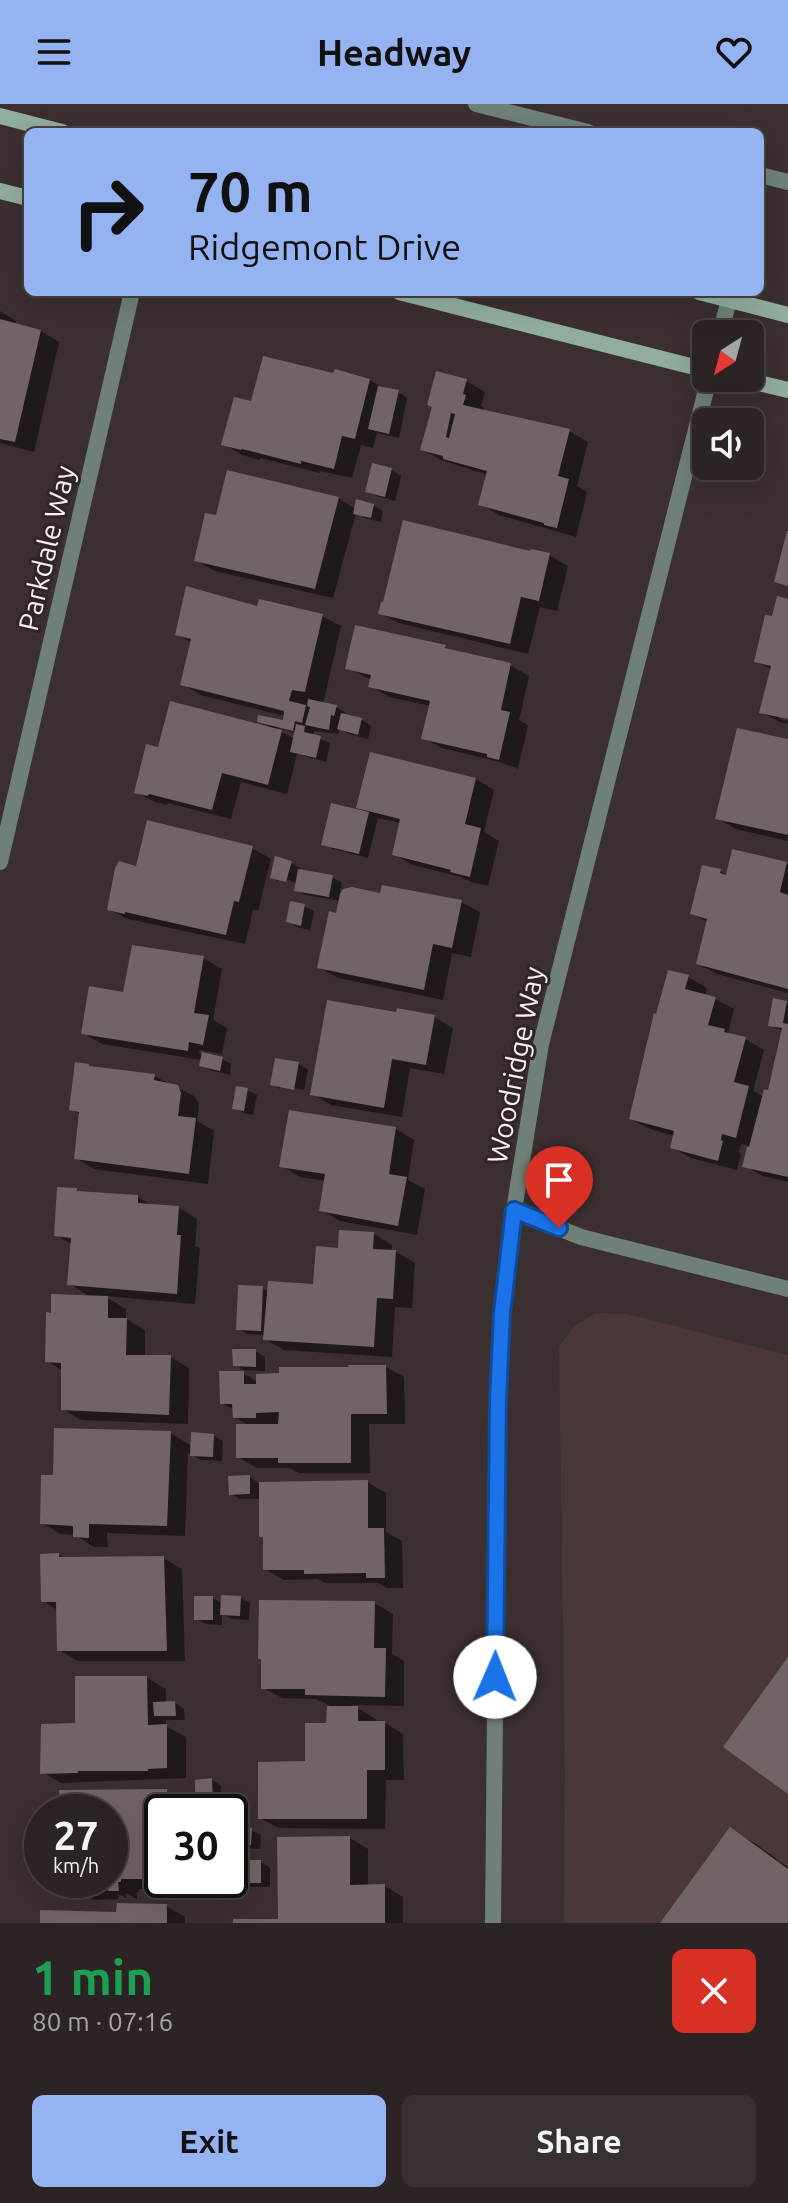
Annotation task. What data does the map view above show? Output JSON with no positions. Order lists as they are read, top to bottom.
{
  "streets": {
    "street": ["Parkdale Way", "Woodridge Way"]
  },
  "north": "bottom left",
  "page": {
    "header": "Headway",
    "turn": ["70 m", "Ridgemont Drive"],
    "speed": "27 km/h",
    "limit": "30",
    "heading": ["1 min", "80 m · 07:16"],
    "buttons": ["Exit", "Share"]
  }
}
